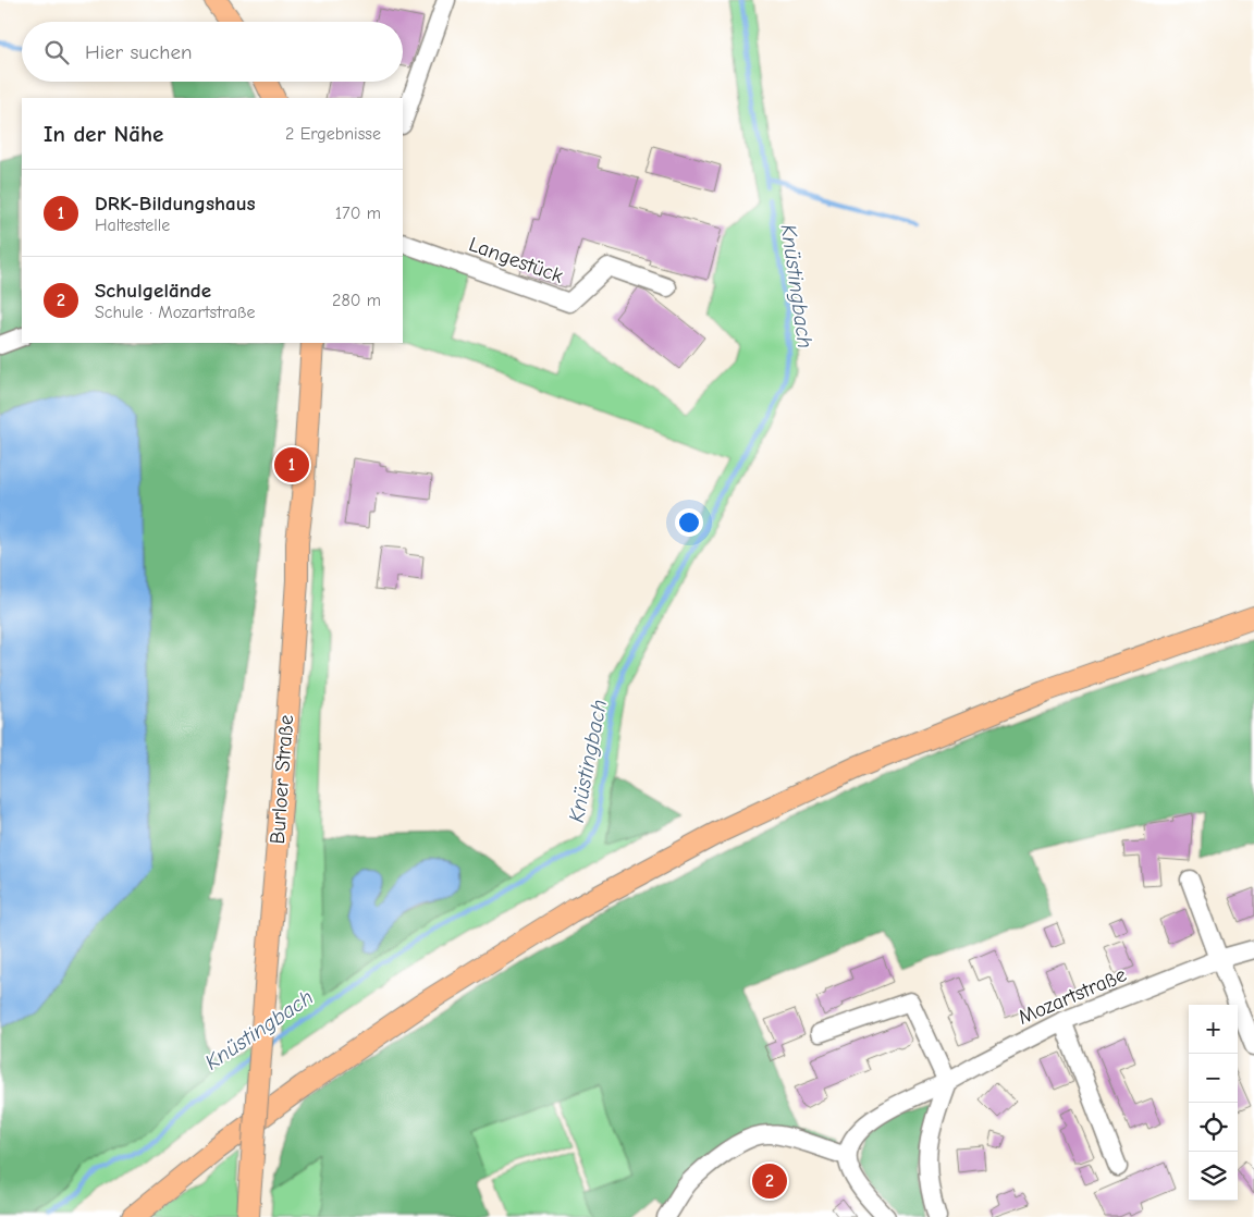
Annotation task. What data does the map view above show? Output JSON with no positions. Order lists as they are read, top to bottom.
{
  "streets": {
    "main road": ["Burloer Straße"],
    "street": ["Langestück", "Mozartstraße"]
  },
  "water": ["Knüstingbach"],
  "page": {
    "search": "Hier suchen",
    "heading": ["In der Nähe", "2 Ergebnisse"],
    "list": [
      {
        "mark": "1",
        "name": "DRK-Bildungshaus",
        "note": "Haltestelle",
        "value": "170 m"
      },
      {
        "mark": "2",
        "name": "Schulgelände",
        "note": "Schule · Mozartstraße",
        "value": "280 m"
      }
    ],
    "pins": ["1", "2"],
    "map_buttons": ["+", "−"]
  }
}
